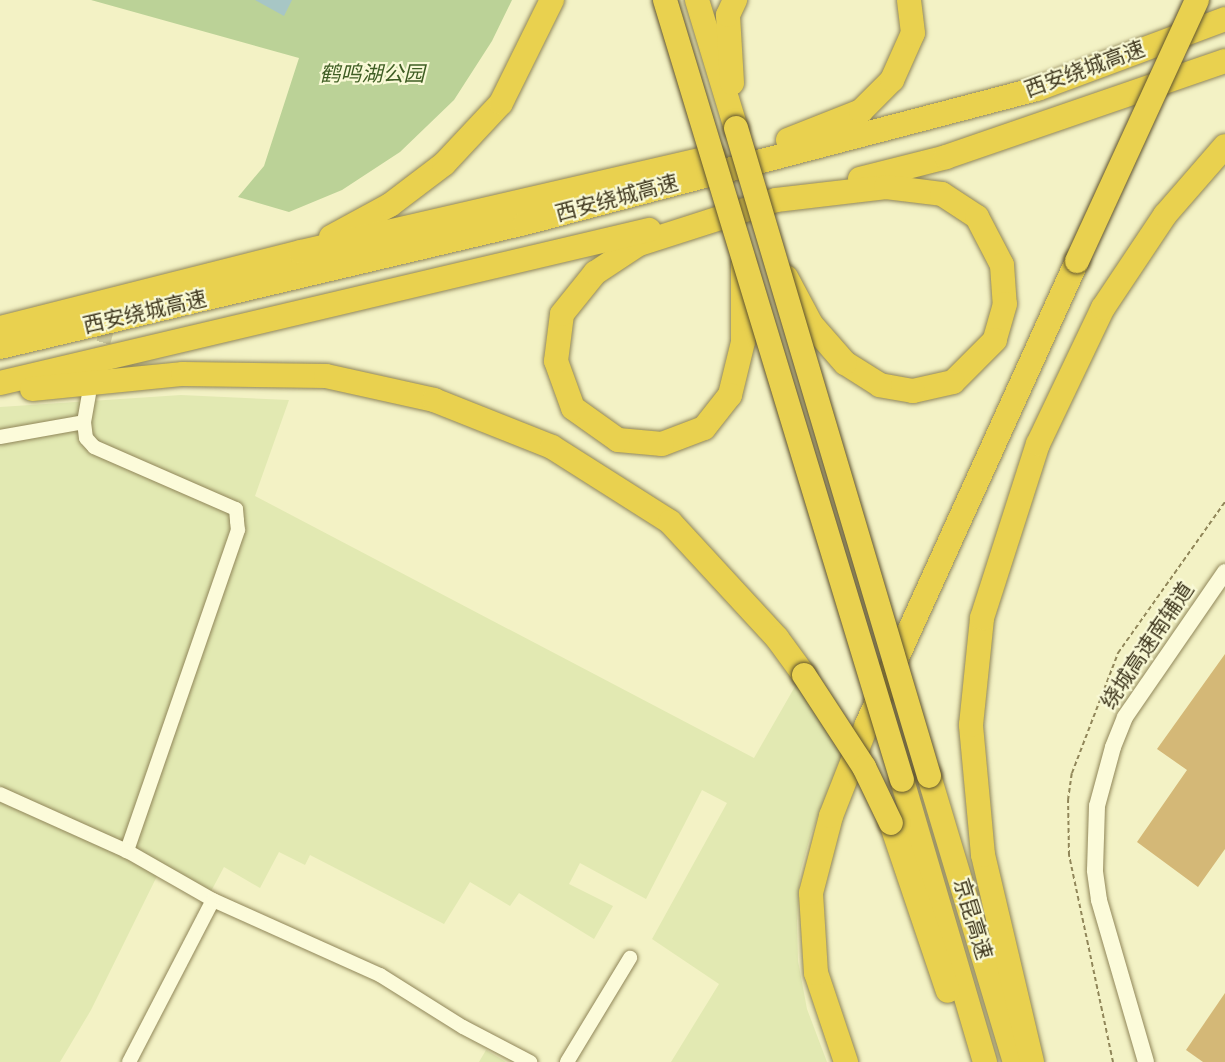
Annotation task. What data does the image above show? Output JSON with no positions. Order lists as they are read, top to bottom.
{
  "streets": {
    "highway": ["西安绕城高速", "京昆高速"],
    "street": ["绕城高速南辅道"]
  },
  "parks": ["鹤鸣湖公园"]
}
